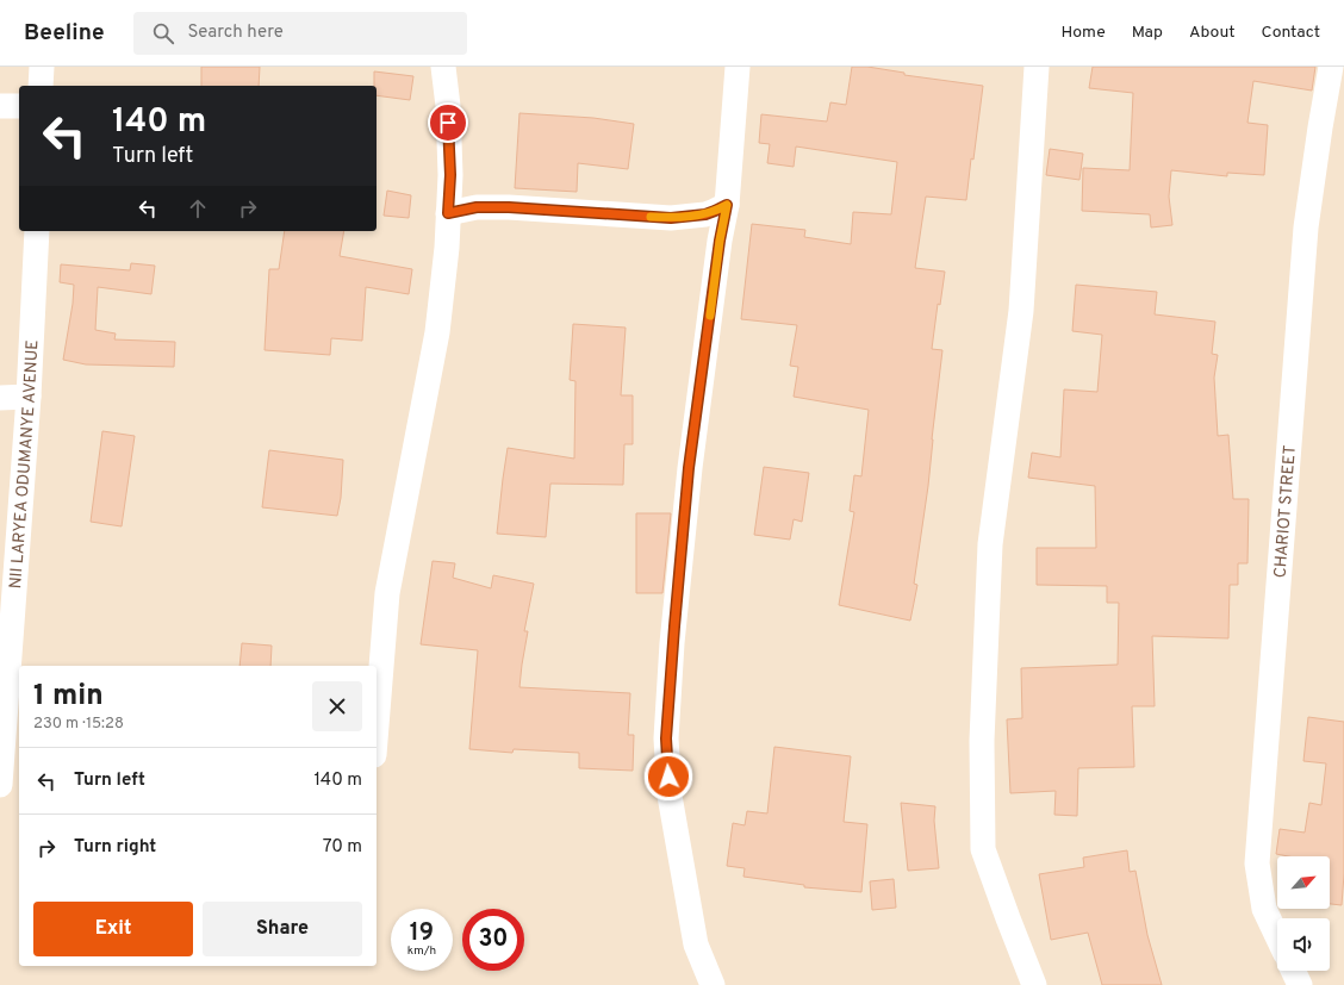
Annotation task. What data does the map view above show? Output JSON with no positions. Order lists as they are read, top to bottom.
{
  "streets": {
    "street": ["NII LARYEA ODUMANYE AVENUE", "CHARIOT STREET"]
  },
  "north": "top right",
  "page": {
    "header": "Beeline",
    "search": "Search here",
    "nav": [
      "Home",
      "Map",
      "About",
      "Contact"
    ],
    "turn": ["140 m", "Turn left"],
    "heading": ["1 min", "230 m · 15:28"],
    "list": [
      {
        "name": "Turn left",
        "value": "140 m"
      },
      {
        "name": "Turn right",
        "value": "70 m"
      }
    ],
    "buttons": ["Exit", "Share"],
    "speed": "19 km/h",
    "limit": "30"
  }
}
